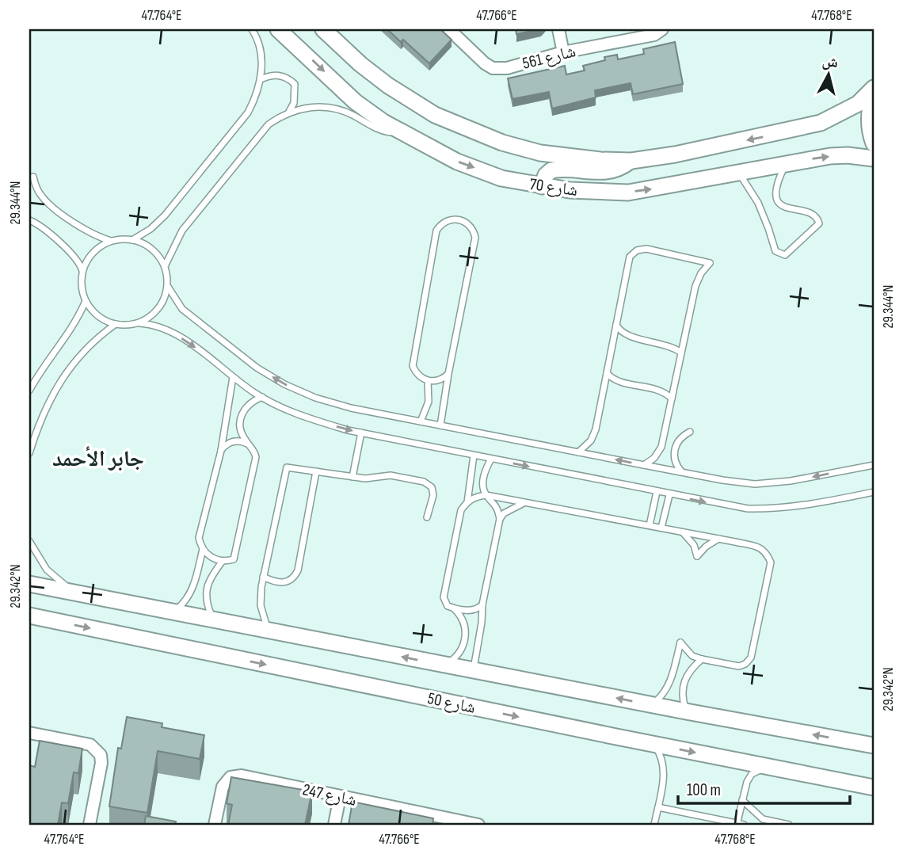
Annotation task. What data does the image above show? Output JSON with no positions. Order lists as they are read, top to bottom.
{
  "streets": {
    "main road": ["شارع 70", "شارع 50"],
    "street": ["شارع 561", "شارع 247"]
  },
  "districts": ["جابر الأحمد"],
  "scale_bar": "100 m",
  "north": "top",
  "coordinates": [
    "47.764°E",
    "47.766°E",
    "47.768°E",
    "29.344°N",
    "29.342°N"
  ]
}
